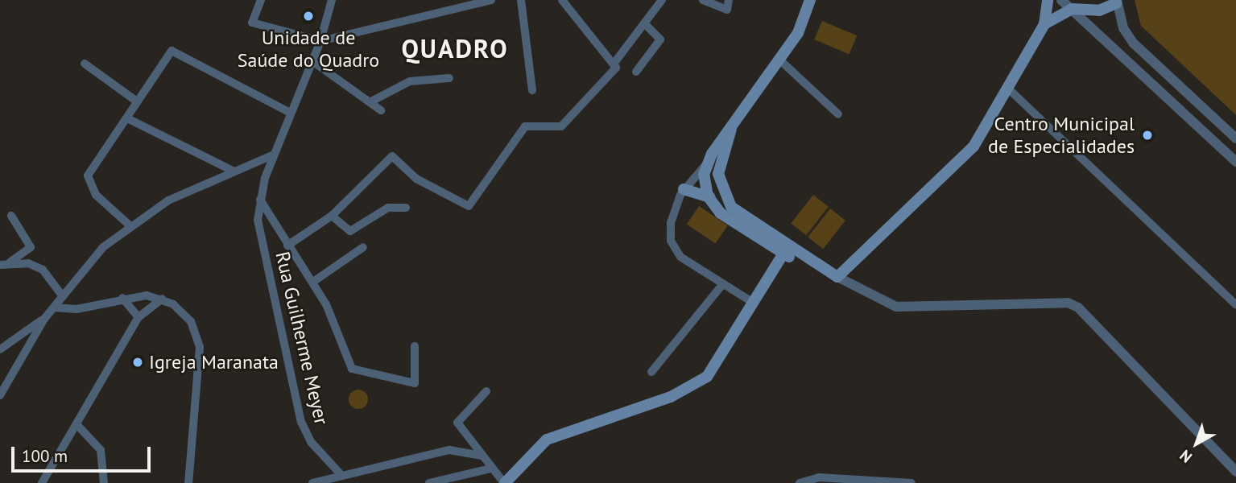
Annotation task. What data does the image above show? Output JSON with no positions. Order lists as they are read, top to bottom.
{
  "streets": {
    "street": ["Rua Guilherme Meyer"]
  },
  "districts": ["QUADRO"],
  "places": ["Unidade de Saúde do Quadro", "Centro Municipal de Especialidades", "Igreja Maranata"],
  "scale_bar": "100 m",
  "north": "bottom left"
}
